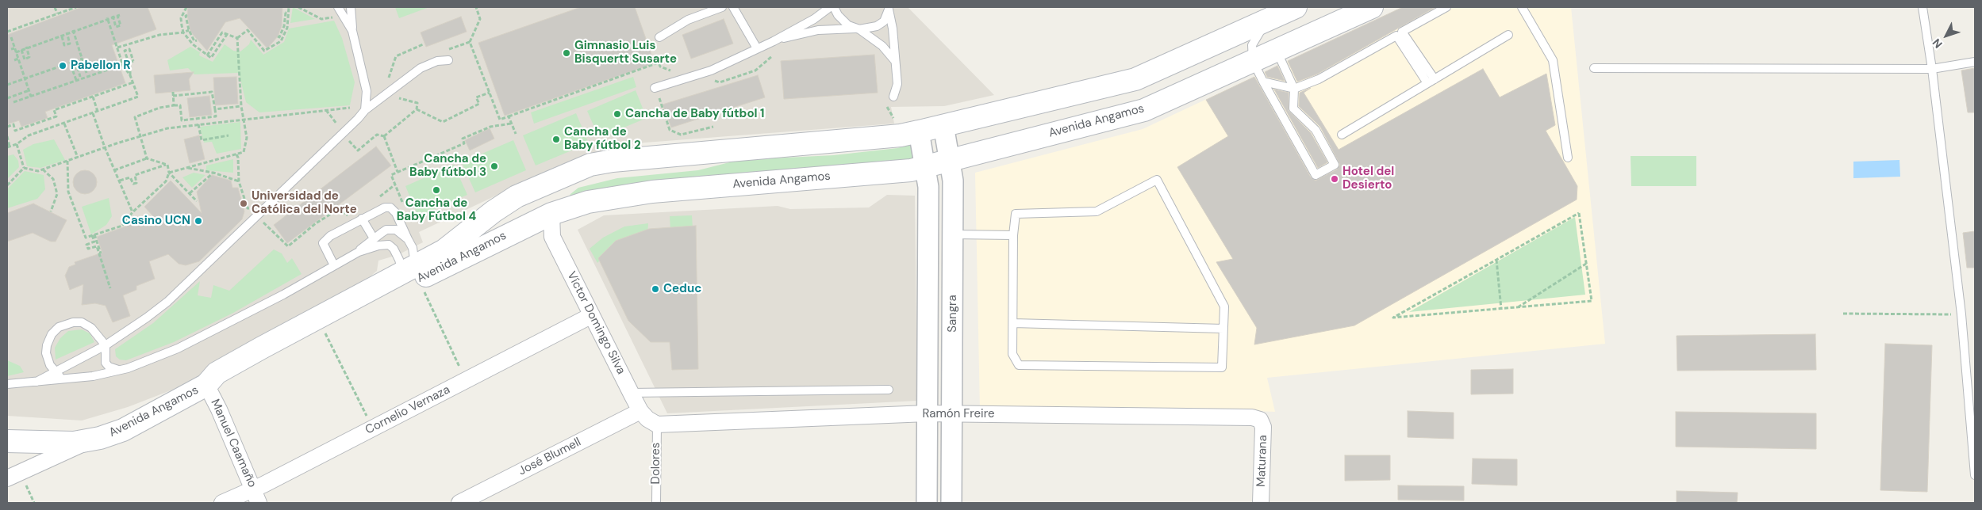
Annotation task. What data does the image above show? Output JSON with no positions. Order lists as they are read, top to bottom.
{
  "streets": {
    "main road": ["Avenida Angamos"],
    "street": [
      "Sangra",
      "Víctor Domingo Silva",
      "Cornelio Vernaza",
      "Ramón Freire",
      "Manuel Caamaño",
      "José Blumell",
      "Maturana"
    ],
    "lane": ["Dolores"]
  },
  "crossings": [
    ["Avenida Angamos", "Sangra"],
    ["Avenida Angamos", "Víctor Domingo Silva"],
    ["Avenida Angamos", "Manuel Caamaño"],
    ["Sangra", "Ramón Freire"],
    ["Víctor Domingo Silva", "Cornelio Vernaza"],
    ["Víctor Domingo Silva", "Ramón Freire"],
    ["Víctor Domingo Silva", "José Blumell"],
    ["Víctor Domingo Silva", "Dolores"],
    ["Cornelio Vernaza", "Manuel Caamaño"],
    ["Ramón Freire", "Maturana"],
    ["Ramón Freire", "Dolores"]
  ],
  "places": [
    "Gimnasio Luis Bisquertt Susarte",
    "Pabellon R",
    "Cancha de Baby fútbol 1",
    "Cancha de Baby fútbol 2",
    "Cancha de Baby fútbol 3",
    "Hotel del Desierto",
    "Cancha de Baby Fútbol 4",
    "Universidad de Católica del Norte",
    "Casino UCN",
    "Ceduc"
  ],
  "north": "bottom left"
}
